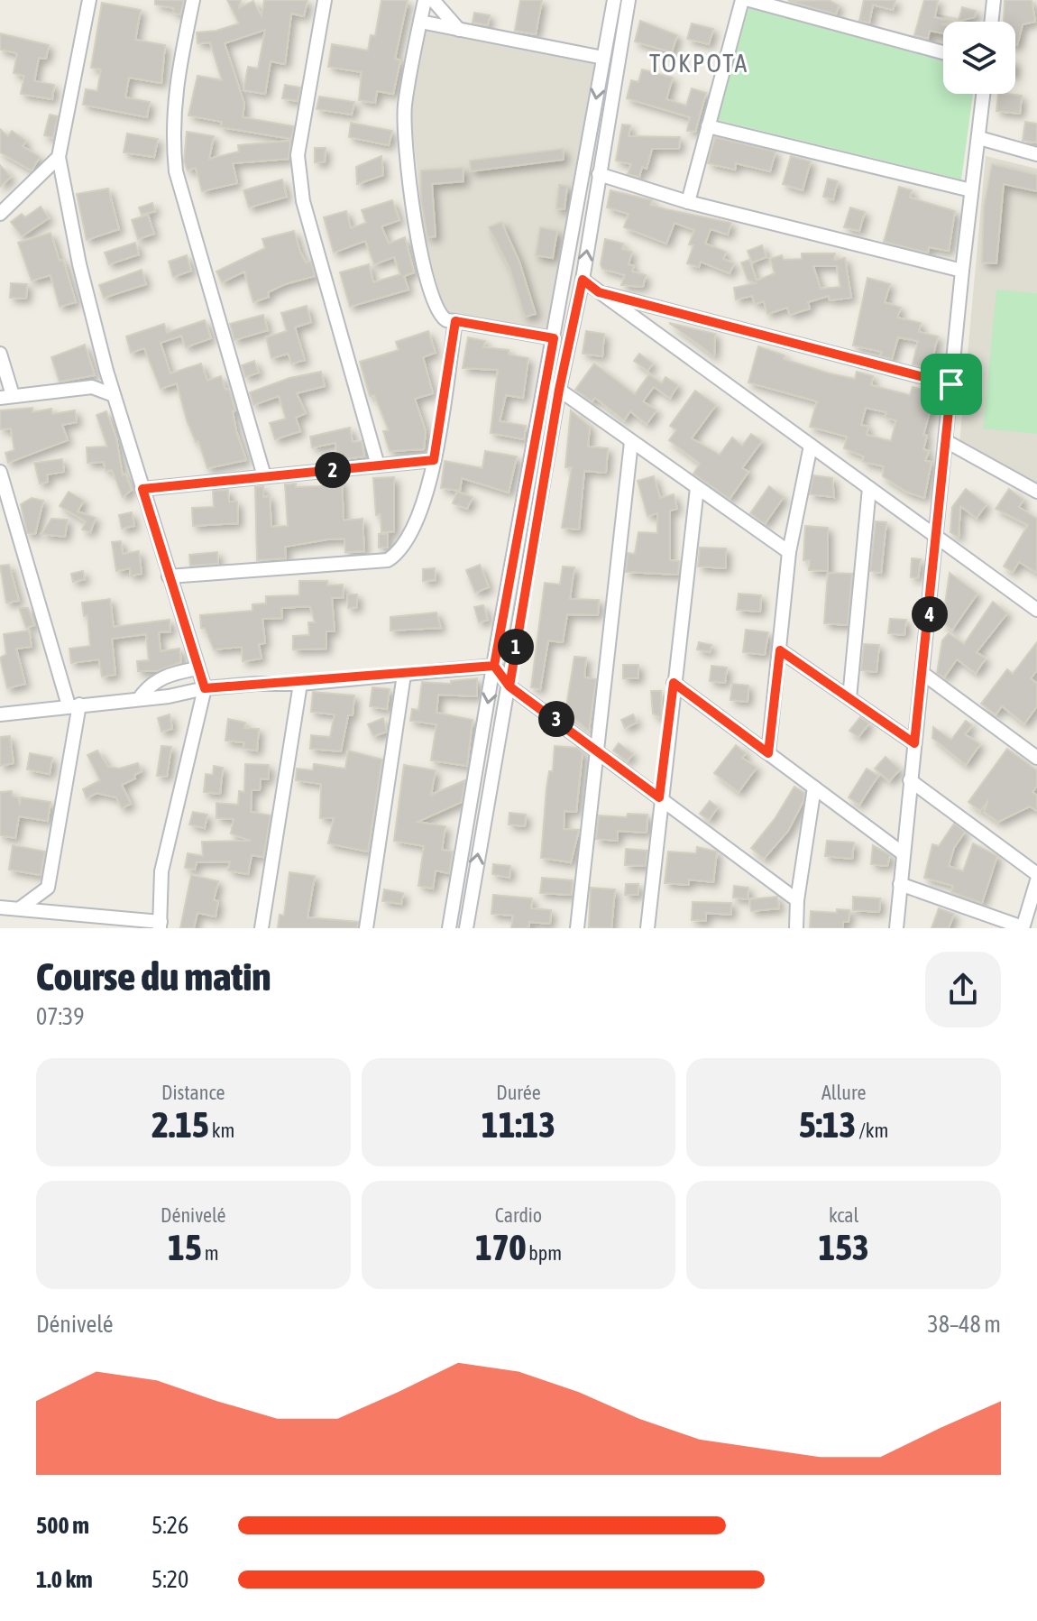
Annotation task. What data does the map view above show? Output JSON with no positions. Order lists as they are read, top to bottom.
{
  "districts": ["TOKPOTA"],
  "page": {
    "pins": [
      "2",
      "4",
      "1",
      "3"
    ],
    "heading": ["Course du matin", "07:39"],
    "stats": [
      ["Distance", "2.15 km"],
      ["Durée", "11:13"],
      ["Allure", "5:13 /km"],
      ["Dénivelé", "15 m"],
      ["Cardio", "170 bpm"],
      ["kcal", "153"]
    ],
    "chart": ["Dénivelé", "38–48 m"],
    "list": [
      {
        "name": "500 m",
        "note": "5:26"
      },
      {
        "name": "1.0 km",
        "note": "5:20"
      }
    ]
  }
}
